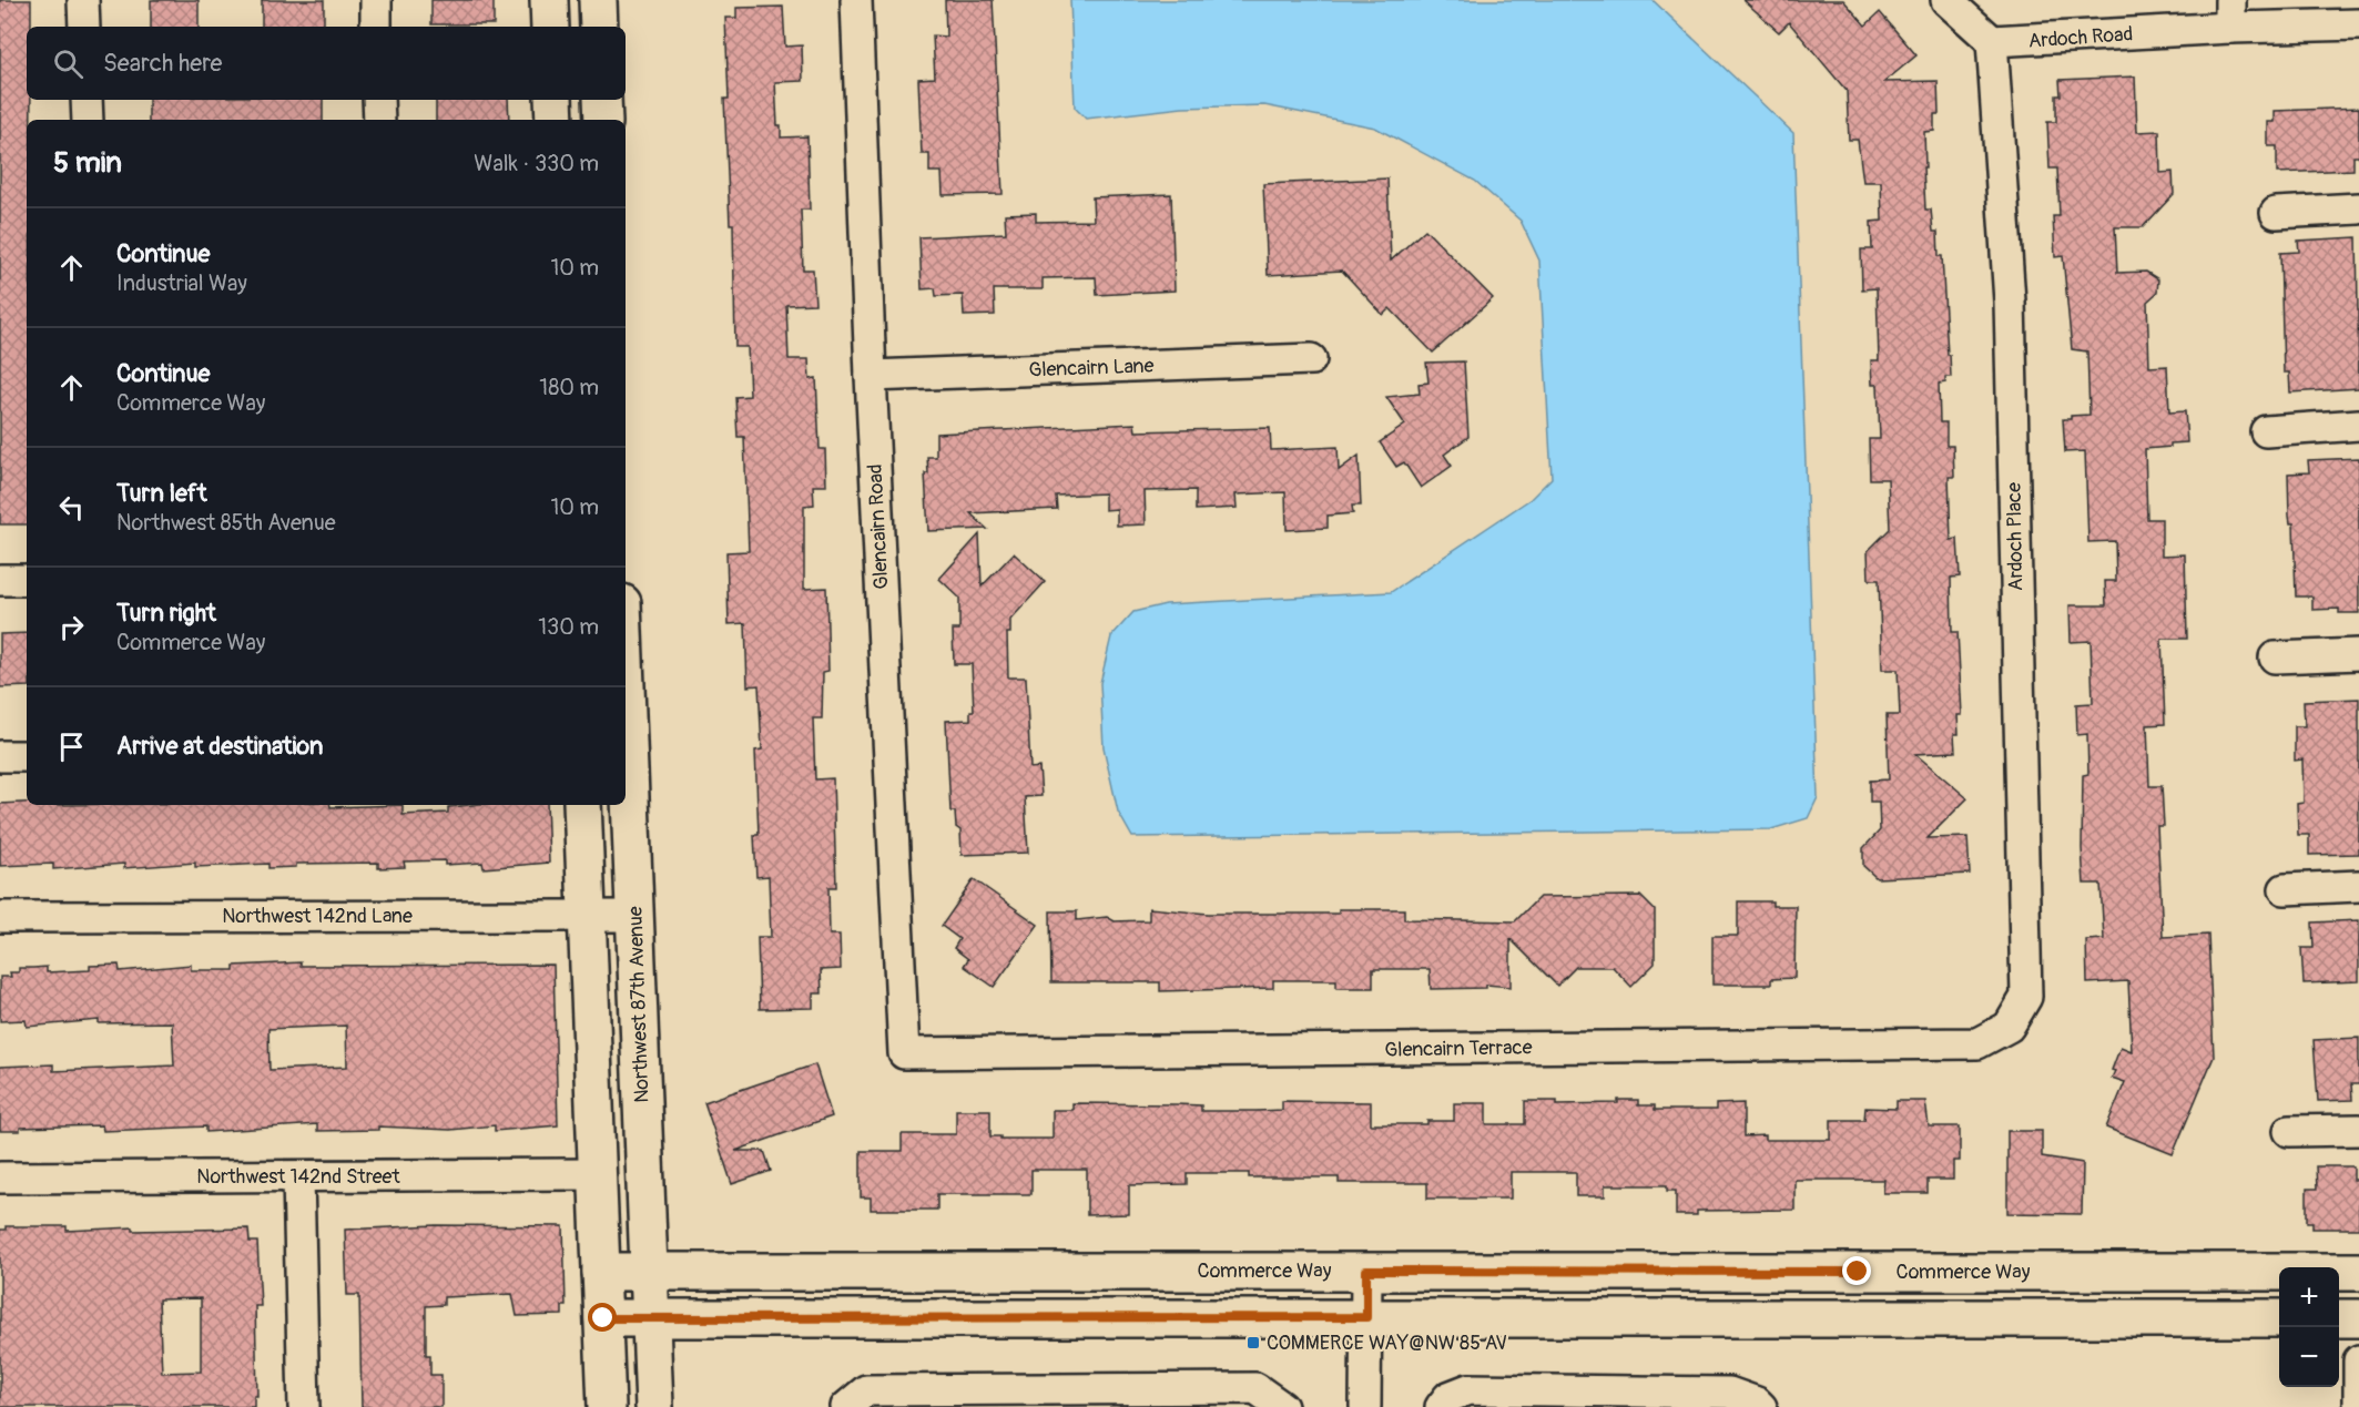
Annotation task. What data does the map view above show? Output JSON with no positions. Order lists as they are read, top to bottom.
{
  "streets": {
    "street": [
      "Ardoch Road",
      "Glencairn Lane",
      "Glencairn Road",
      "Ardoch Place",
      "Northwest 142nd Lane",
      "Northwest 87th Avenue",
      "Glencairn Terrace",
      "Northwest 142nd Street",
      "Commerce Way"
    ]
  },
  "crossings": [
    ["Ardoch Road", "Ardoch Place"],
    ["Glencairn Lane", "Glencairn Road"],
    ["Glencairn Road", "Glencairn Terrace"],
    ["Ardoch Place", "Glencairn Terrace"],
    ["Northwest 142nd Lane", "Northwest 87th Avenue"],
    ["Northwest 87th Avenue", "Commerce Way"]
  ],
  "places": {
    "transit": ["COMMERCE WAY@NW 85 AV"]
  },
  "page": {
    "search": "Search here",
    "heading": ["5 min", "Walk · 330 m"],
    "list": [
      ["Continue", "Industrial Way", "10 m"],
      ["Continue", "Commerce Way", "180 m"],
      ["Turn left", "Northwest 85th Avenue", "10 m"],
      ["Turn right", "Commerce Way", "130 m"],
      "Arrive at destination"
    ],
    "map_buttons": ["+", "−"]
  }
}
